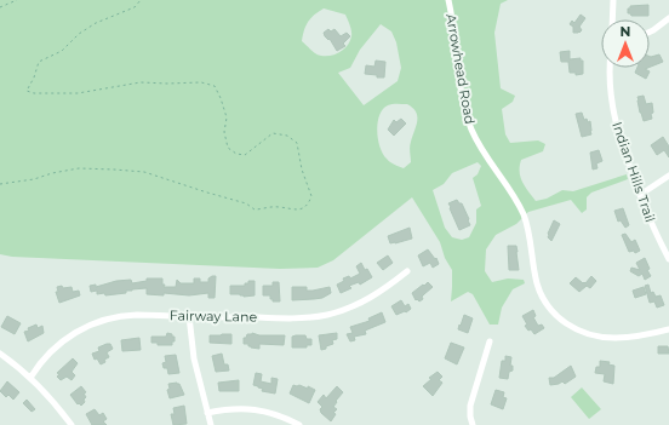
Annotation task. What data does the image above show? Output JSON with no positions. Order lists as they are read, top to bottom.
{
  "streets": {
    "street": ["Arrowhead Road", "Indian Hills Trail", "Fairway Lane"]
  },
  "north": "top"
}
